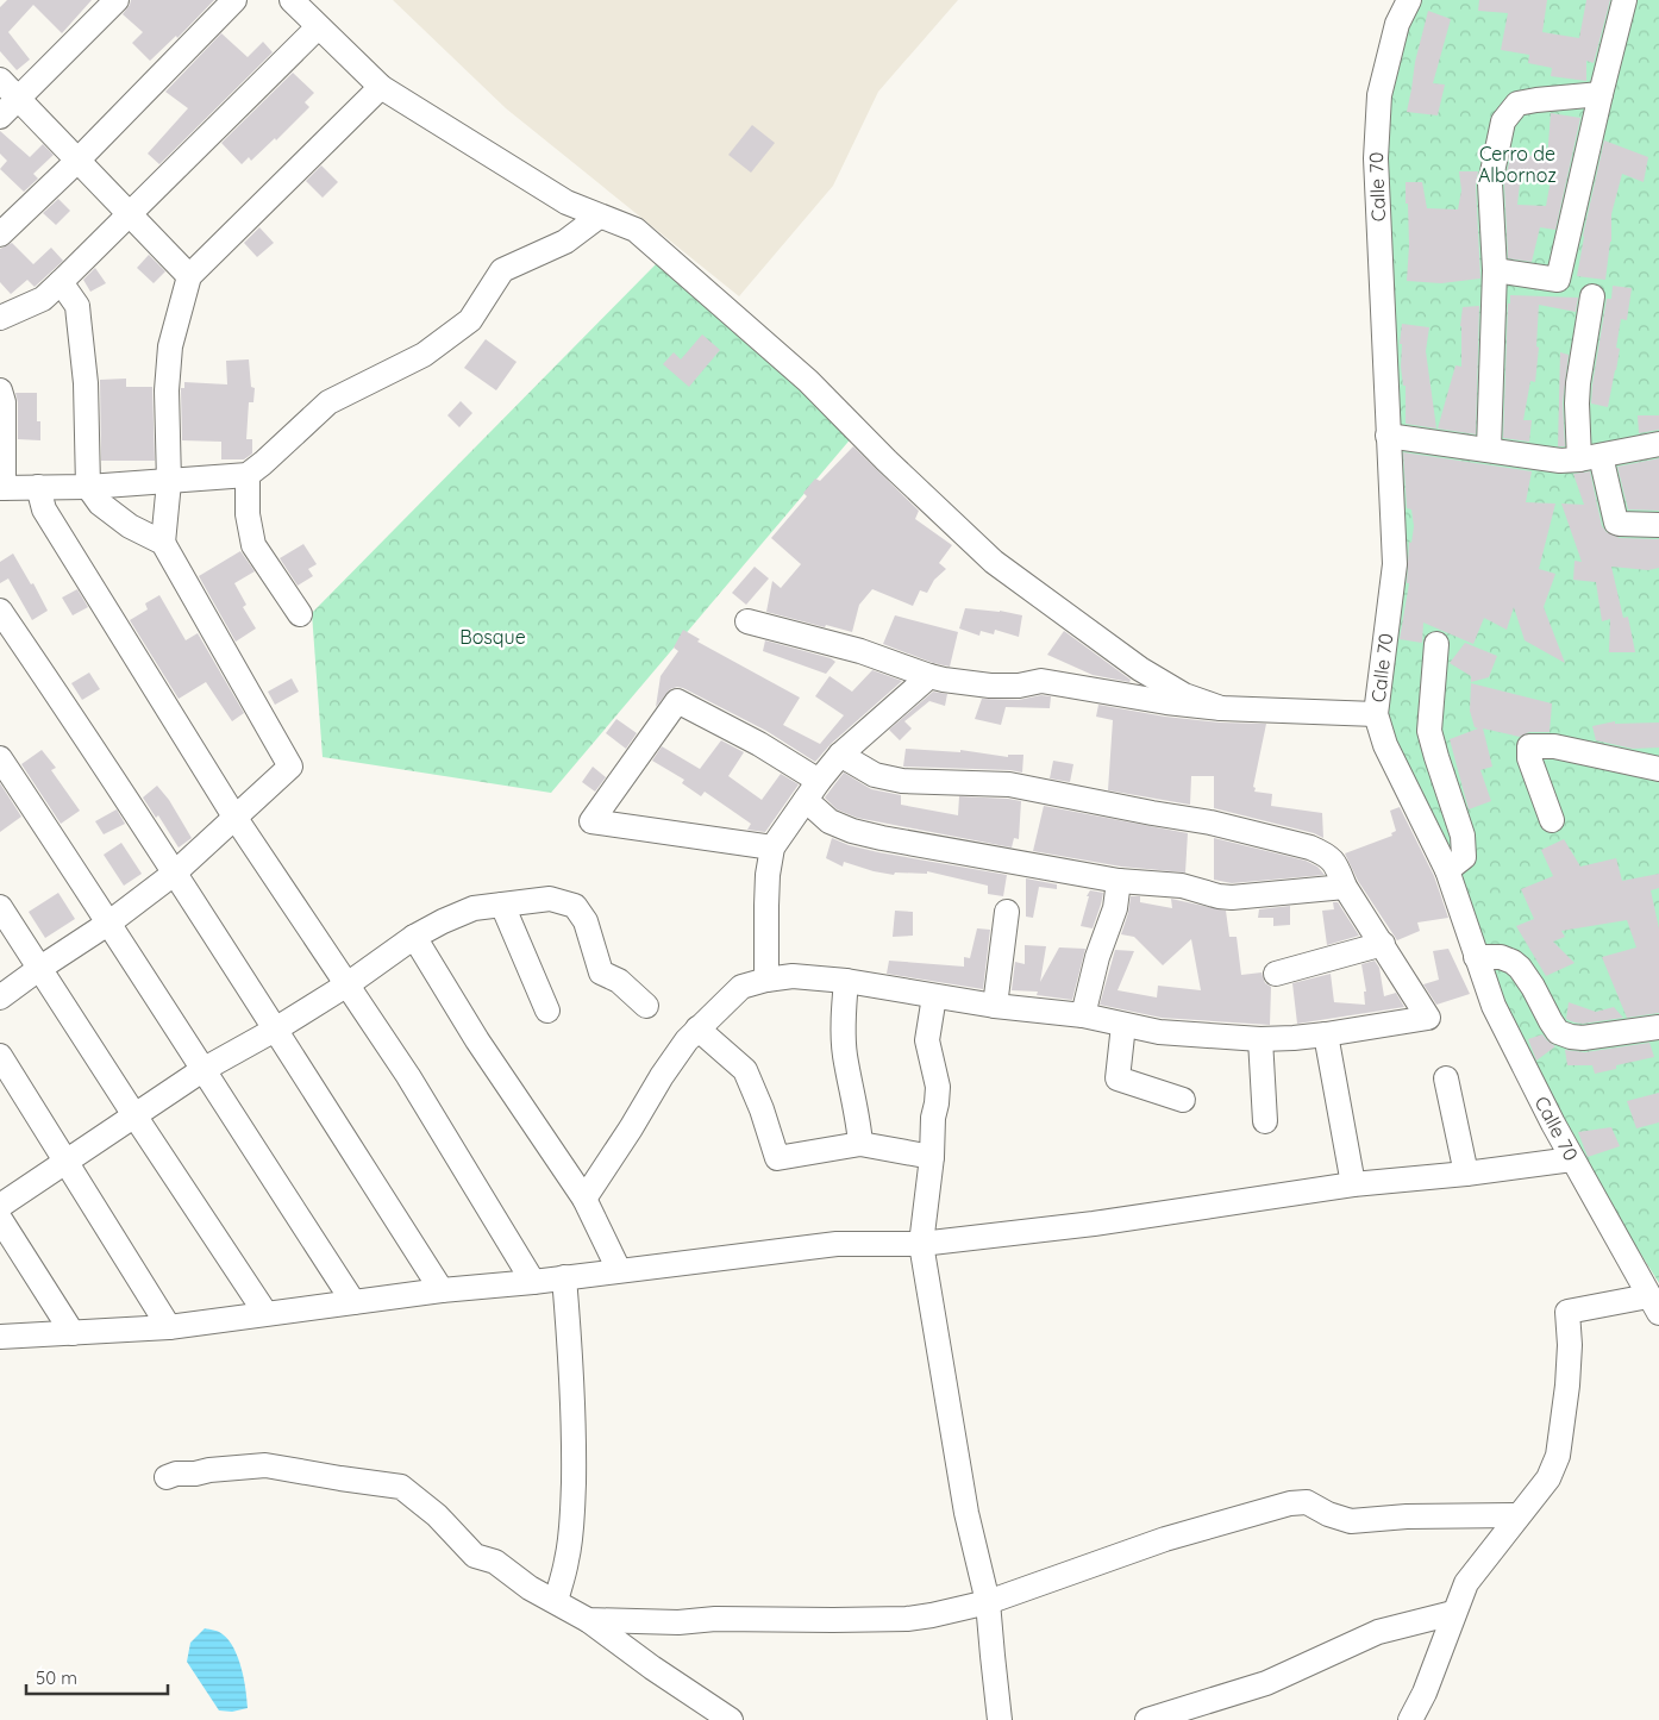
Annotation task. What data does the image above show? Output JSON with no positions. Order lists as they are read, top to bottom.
{
  "streets": {
    "street": ["Calle 70"]
  },
  "parks": ["Cerro de Albornoz", "Bosque"],
  "scale_bar": "50 m"
}
